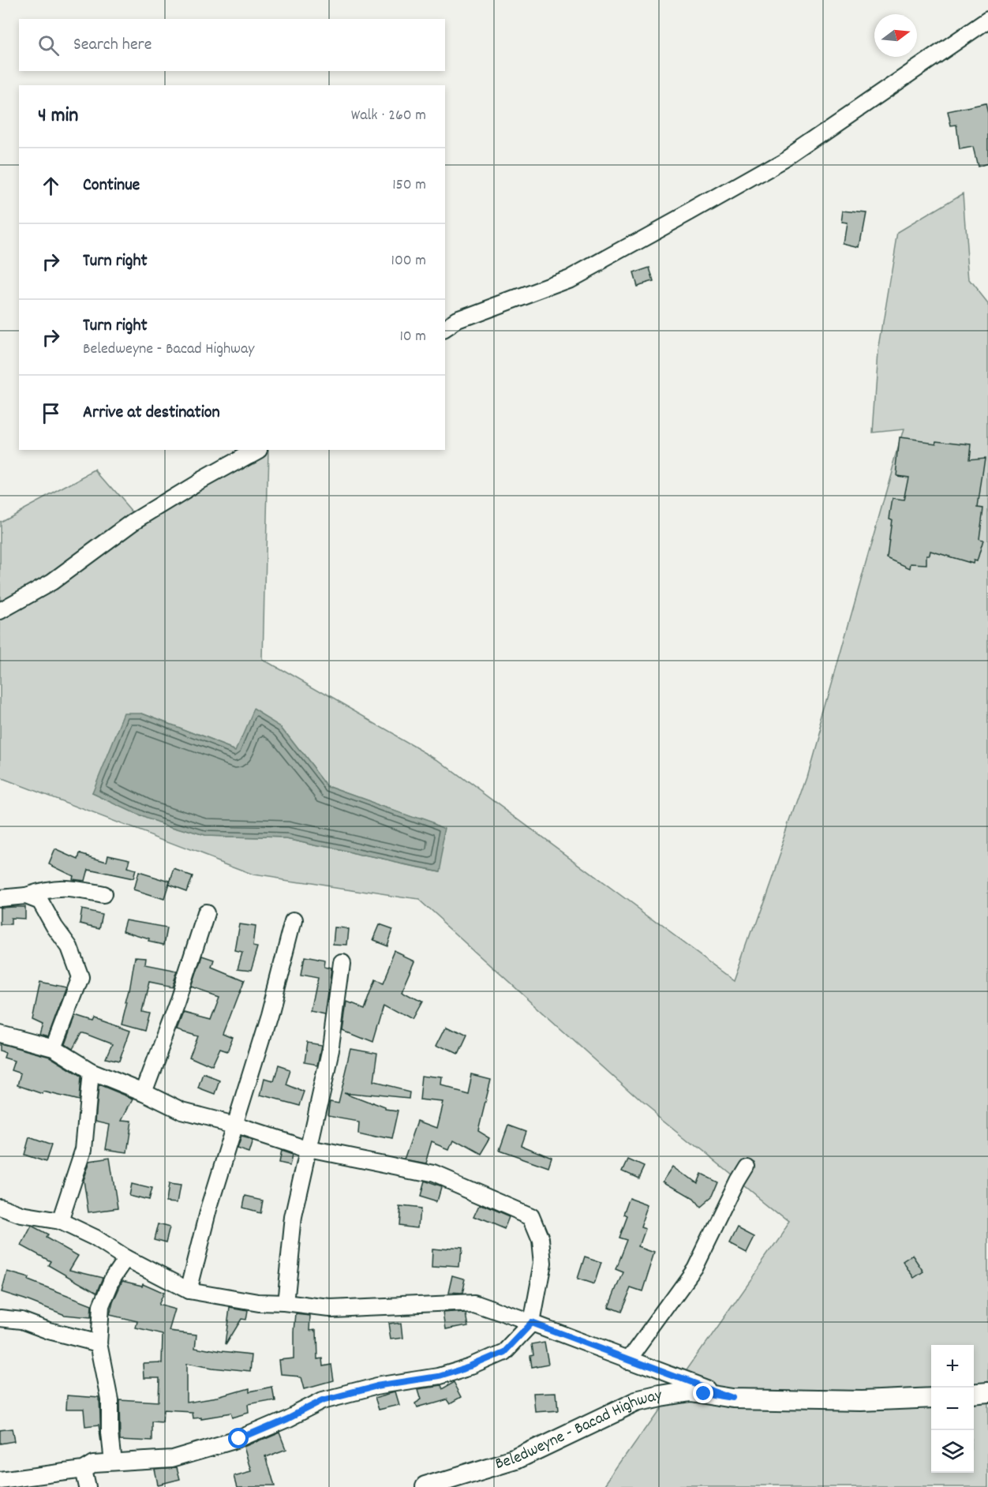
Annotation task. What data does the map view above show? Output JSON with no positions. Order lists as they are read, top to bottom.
{
  "streets": {
    "street": ["Beledweyne - Bacad Highway"]
  },
  "north": "right",
  "page": {
    "search": "Search here",
    "heading": ["4 min", "Walk · 260 m"],
    "list": [
      ["Continue", "150 m"],
      ["Turn right", "100 m"],
      ["Turn right", "Beledweyne - Bacad Highway", "10 m"],
      "Arrive at destination"
    ],
    "map_buttons": ["+", "−"]
  }
}
